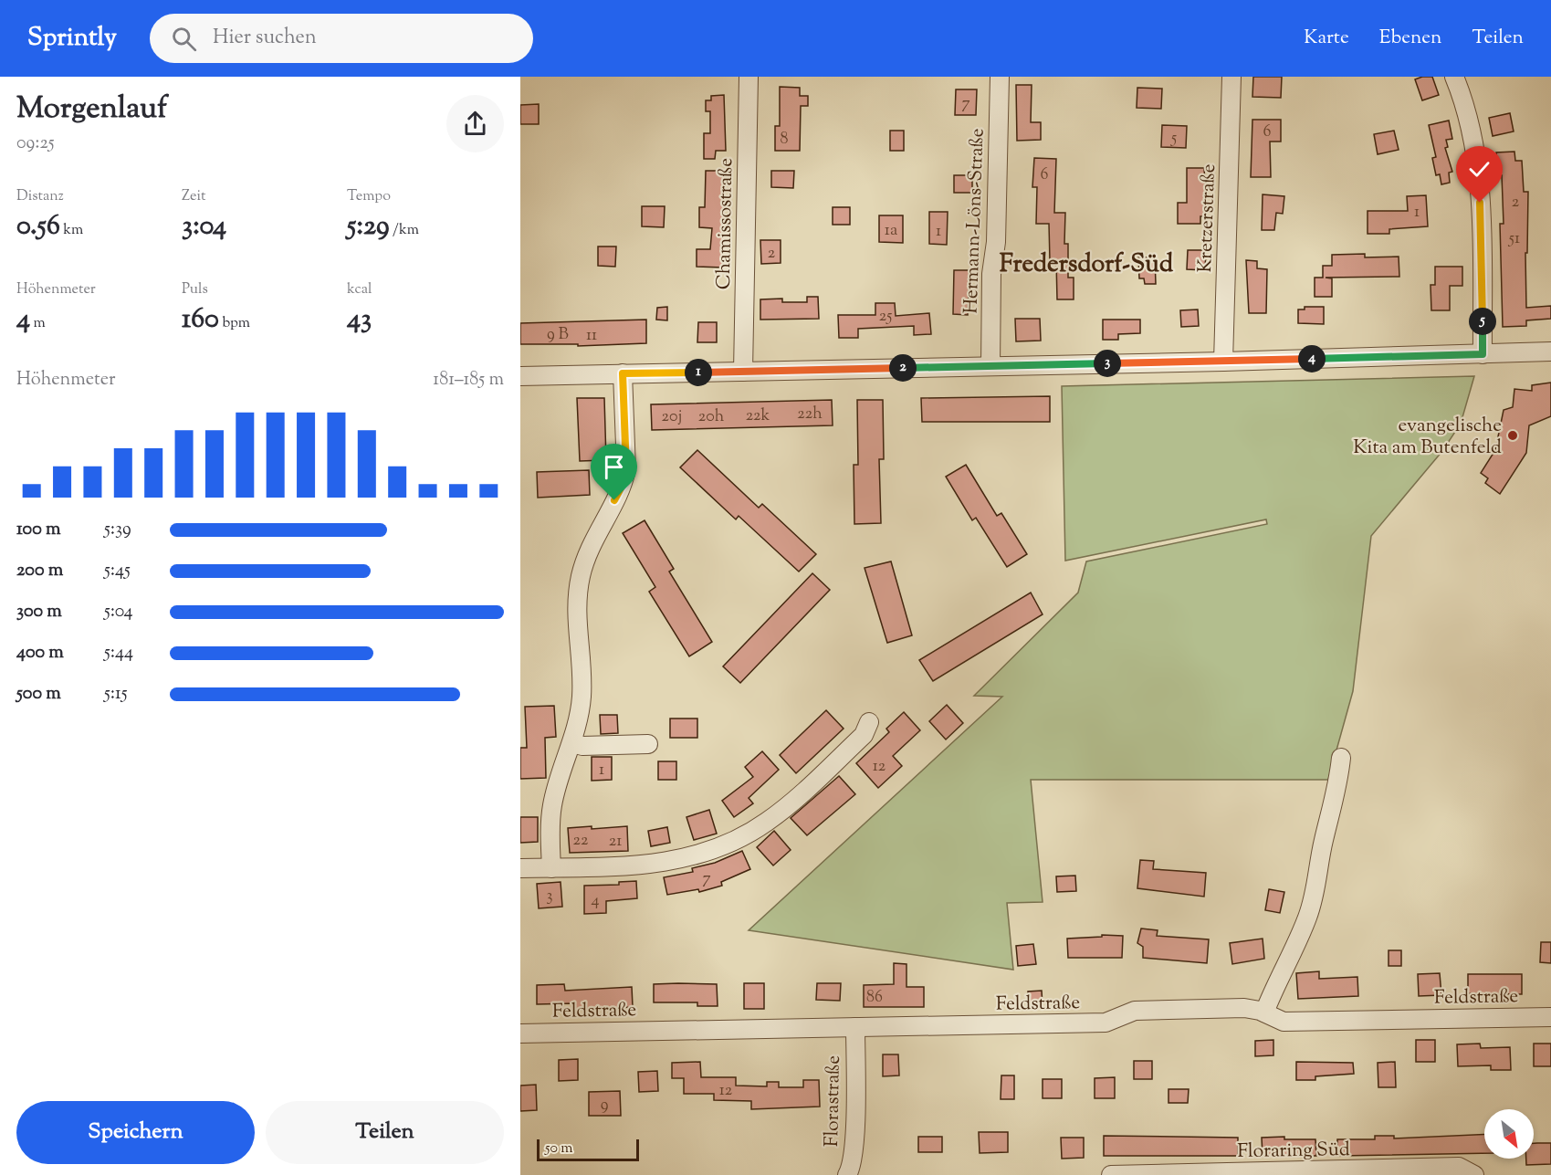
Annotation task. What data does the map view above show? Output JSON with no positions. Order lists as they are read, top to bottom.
{
  "streets": {
    "street": [
      "Kretzerstraße",
      "Hermann-Löns-Straße",
      "Chamissostraße",
      "Feldstraße",
      "Florastraße",
      "Floraring Süd"
    ]
  },
  "crossings": [
    ["Feldstraße", "Florastraße"]
  ],
  "districts": ["Fredersdorf-Süd"],
  "places": ["evangelische Kita am Butenfeld"],
  "house_numbers": [
    "7",
    "6",
    "5",
    "8",
    "6",
    "2",
    "1",
    "1a",
    "1",
    "51",
    "2",
    "25",
    "9 B",
    "11",
    "22h",
    "22k",
    "20j",
    "20h",
    "12",
    "1",
    "22",
    "21",
    "7",
    "3",
    "4",
    "86",
    "12",
    "9"
  ],
  "scale_bar": "50 m",
  "north": "bottom right",
  "page": {
    "header": "Sprintly",
    "search": "Hier suchen",
    "nav": ["Karte", "Ebenen", "Teilen"],
    "heading": ["Morgenlauf", "09:25"],
    "stats": [
      ["Distanz", "0.56 km"],
      ["Zeit", "3:04"],
      ["Tempo", "5:29 /km"],
      ["Höhenmeter", "4 m"],
      ["Puls", "160 bpm"],
      ["kcal", "43"]
    ],
    "pins": [
      "5",
      "4",
      "3",
      "2",
      "1"
    ],
    "chart": ["Höhenmeter", "181–185 m"],
    "list": [
      {
        "name": "100 m",
        "note": "5:39"
      },
      {
        "name": "200 m",
        "note": "5:45"
      },
      {
        "name": "300 m",
        "note": "5:04"
      },
      {
        "name": "400 m",
        "note": "5:44"
      },
      {
        "name": "500 m",
        "note": "5:15"
      }
    ],
    "buttons": ["Speichern", "Teilen"],
    "scale": "50 m"
  }
}
